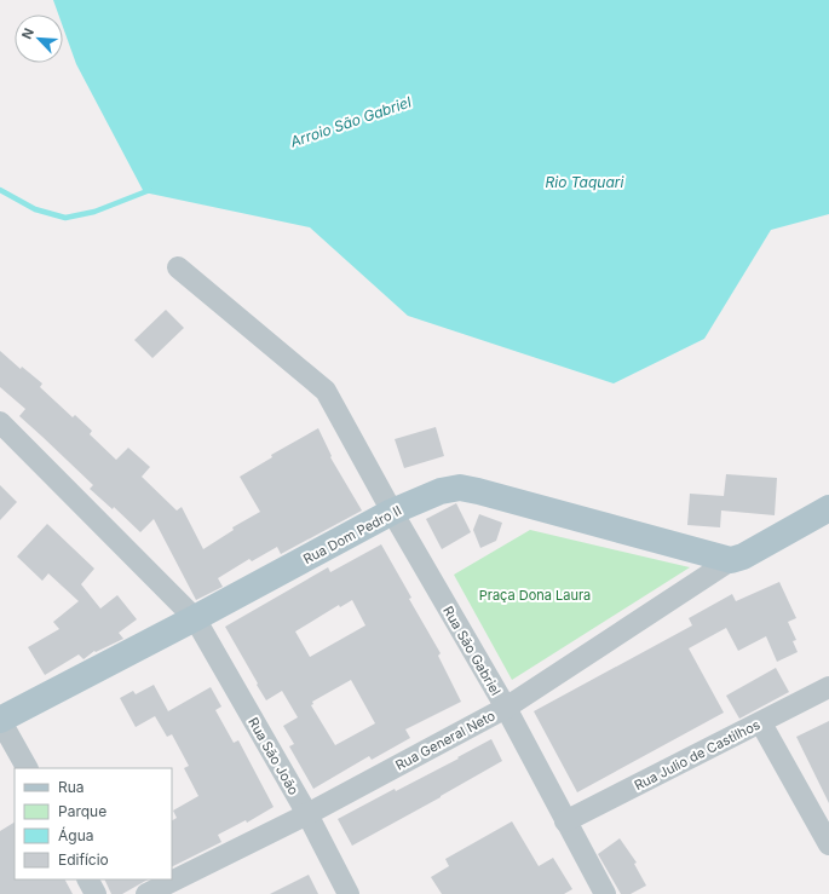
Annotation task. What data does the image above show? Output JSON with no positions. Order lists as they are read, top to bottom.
{
  "streets": {
    "main road": ["Rua Dom Pedro II"],
    "street": [
      "Rua São Gabriel",
      "Rua General Neto",
      "Rua Julio de Castilhos",
      "Rua São João"
    ]
  },
  "crossings": [
    ["Rua Dom Pedro II", "Rua São Gabriel"],
    ["Rua Dom Pedro II", "Rua General Neto"],
    ["Rua Dom Pedro II", "Rua São João"],
    ["Rua São Gabriel", "Rua General Neto"],
    ["Rua São Gabriel", "Rua Julio de Castilhos"],
    ["Rua General Neto", "Rua São João"]
  ],
  "water": ["Arroio São Gabriel", "Rio Taquari"],
  "parks": ["Praça Dona Laura"],
  "legend": [
    "Rua",
    "Parque",
    "Água",
    "Edifício"
  ],
  "north": "top left"
}
